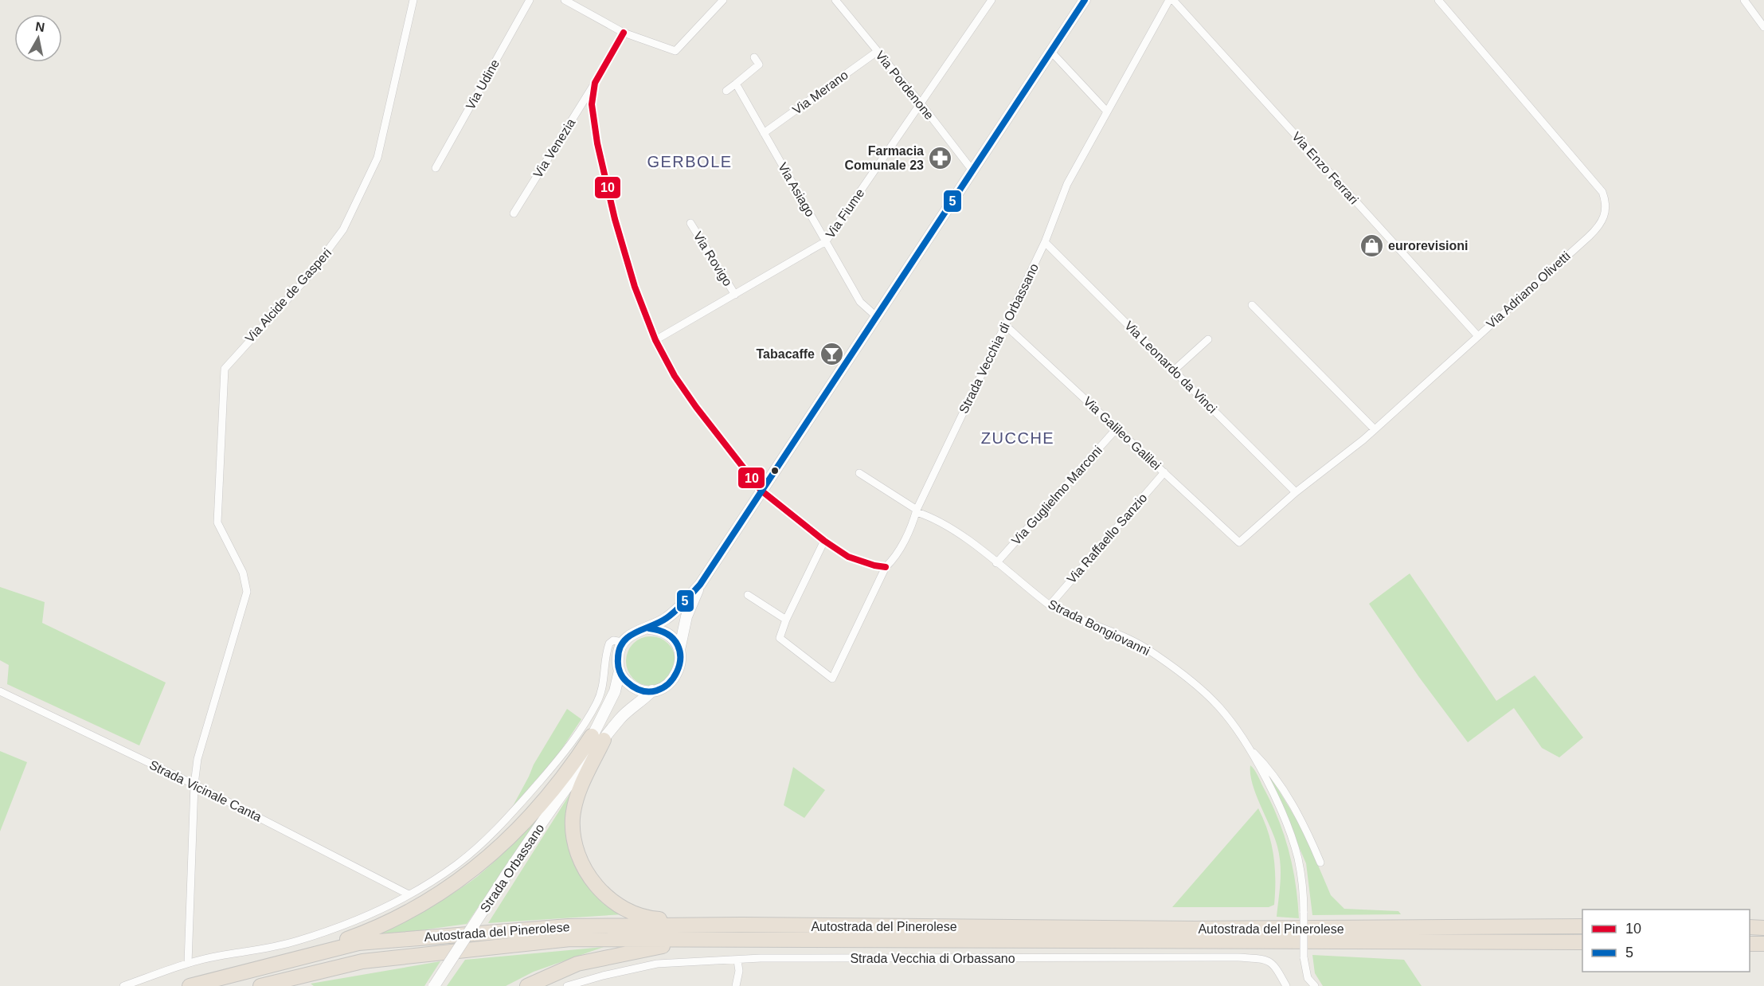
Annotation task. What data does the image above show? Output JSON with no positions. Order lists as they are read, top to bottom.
{
  "streets": {
    "highway": ["Autostrada del Pinerolese"],
    "main road": ["Strada Orbassano"],
    "street": [
      "Via Udine",
      "Via Pordenone",
      "Via Merano",
      "Via Venezia",
      "Via Enzo Ferrari",
      "Via Asiago",
      "Via Fiume",
      "Via Rovigo",
      "Via Adriano Olivetti",
      "Via Alcide de Gasperi",
      "Strada Vecchia di Orbassano",
      "Via Leonardo da Vinci",
      "Via Galileo Galilei",
      "Via Guglielmo Marconi",
      "Via Raffaello Sanzio",
      "Strada Bongiovanni",
      "Strada Vicinale Canta"
    ]
  },
  "crossings": [
    ["Via Pordenone", "Via Merano"],
    ["Via Pordenone", "Via Fiume"],
    ["Via Pordenone", "Strada Orbassano"],
    ["Via Merano", "Via Asiago"],
    ["Via Enzo Ferrari", "Via Adriano Olivetti"],
    ["Via Asiago", "Via Fiume"],
    ["Via Asiago", "Strada Orbassano"],
    ["Via Fiume", "Via Rovigo"],
    ["Via Adriano Olivetti", "Via Leonardo da Vinci"],
    ["Via Adriano Olivetti", "Via Galileo Galilei"],
    ["Via Alcide de Gasperi", "Strada Vicinale Canta"],
    ["Strada Vecchia di Orbassano", "Via Leonardo da Vinci"],
    ["Strada Vecchia di Orbassano", "Via Galileo Galilei"],
    ["Strada Vecchia di Orbassano", "Strada Bongiovanni"],
    ["Via Galileo Galilei", "Via Guglielmo Marconi"],
    ["Via Galileo Galilei", "Via Raffaello Sanzio"],
    ["Via Guglielmo Marconi", "Strada Bongiovanni"],
    ["Via Raffaello Sanzio", "Strada Bongiovanni"]
  ],
  "districts": ["GERBOLE", "ZUCCHE"],
  "places": {
    "pharmacy": ["Farmacia Comunale 23"],
    "shop": ["eurorevisioni"],
    "bar": ["Tabacaffe"]
  },
  "lines": ["transit line 5", "transit line 10"],
  "legend": ["10", "5"],
  "north": "top"
}
